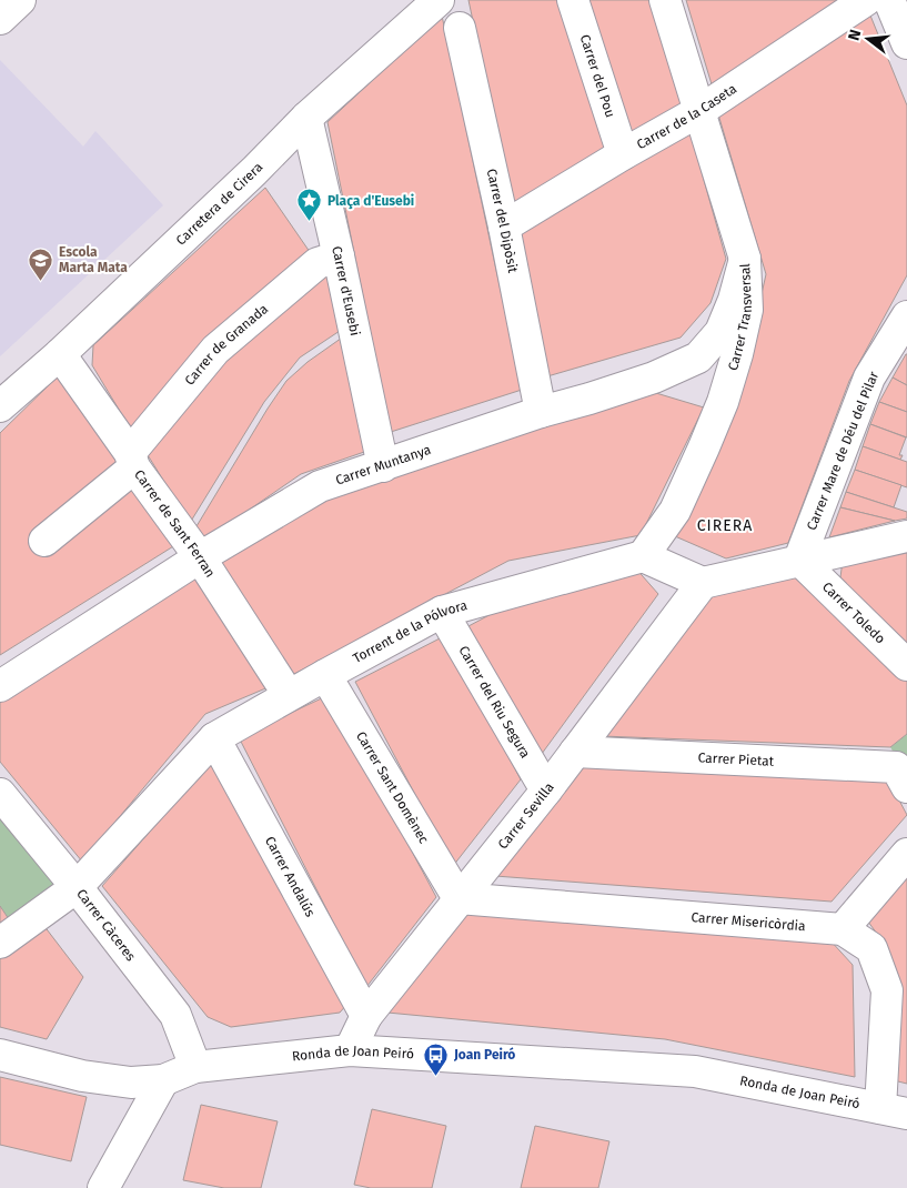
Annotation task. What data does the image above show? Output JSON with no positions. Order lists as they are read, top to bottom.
{
  "streets": {
    "street": [
      "Carrer del Pou",
      "Carrer de la Caseta",
      "Carretera de Cirera",
      "Carrer del Dipòsit",
      "Carrer d'Eusebi",
      "Carrer Transversal",
      "Carrer de Granada",
      "Carrer Mare de Déu del Pilar",
      "Carrer Muntanya",
      "Carrer de Sant Ferran",
      "Carrer Toledo",
      "Torrent de la Pólvora",
      "Carrer del Riu Segura",
      "Carrer Pietat",
      "Carrer Sant Domènec",
      "Carrer Sevilla",
      "Carrer Andalús",
      "Carrer Misericòrdia",
      "Carrer Càceres",
      "Ronda de Joan Peiró"
    ]
  },
  "crossings": [
    ["Carrer del Pou", "Carrer de la Caseta"],
    ["Carrer de la Caseta", "Carrer del Dipòsit"],
    ["Carrer de la Caseta", "Carrer Transversal"],
    ["Carretera de Cirera", "Carrer d'Eusebi"],
    ["Carretera de Cirera", "Carrer de Sant Ferran"],
    ["Carrer del Dipòsit", "Carrer Muntanya"],
    ["Carrer d'Eusebi", "Carrer de Granada"],
    ["Carrer d'Eusebi", "Carrer Muntanya"],
    ["Carrer Transversal", "Carrer Muntanya"],
    ["Carrer Transversal", "Torrent de la Pólvora"],
    ["Carrer de Granada", "Carrer de Sant Ferran"],
    ["Carrer Mare de Déu del Pilar", "Carrer Toledo"],
    ["Carrer Muntanya", "Carrer de Sant Ferran"],
    ["Carrer de Sant Ferran", "Torrent de la Pólvora"],
    ["Torrent de la Pólvora", "Carrer del Riu Segura"],
    ["Torrent de la Pólvora", "Carrer Sant Domènec"],
    ["Torrent de la Pólvora", "Carrer Andalús"],
    ["Torrent de la Pólvora", "Carrer Càceres"],
    ["Carrer del Riu Segura", "Carrer Sevilla"],
    ["Carrer Pietat", "Carrer Sevilla"],
    ["Carrer Sant Domènec", "Carrer Sevilla"],
    ["Carrer Sant Domènec", "Carrer Misericòrdia"],
    ["Carrer Sevilla", "Carrer Andalús"],
    ["Carrer Sevilla", "Carrer Misericòrdia"],
    ["Carrer Sevilla", "Ronda de Joan Peiró"],
    ["Carrer Misericòrdia", "Ronda de Joan Peiró"],
    ["Carrer Càceres", "Ronda de Joan Peiró"]
  ],
  "districts": ["CIRERA"],
  "places": {
    "place": ["Plaça d'Eusebi"],
    "school or university": ["Escola Marta Mata"],
    "bus stop": ["Joan Peiró"]
  },
  "north": "left"
}
